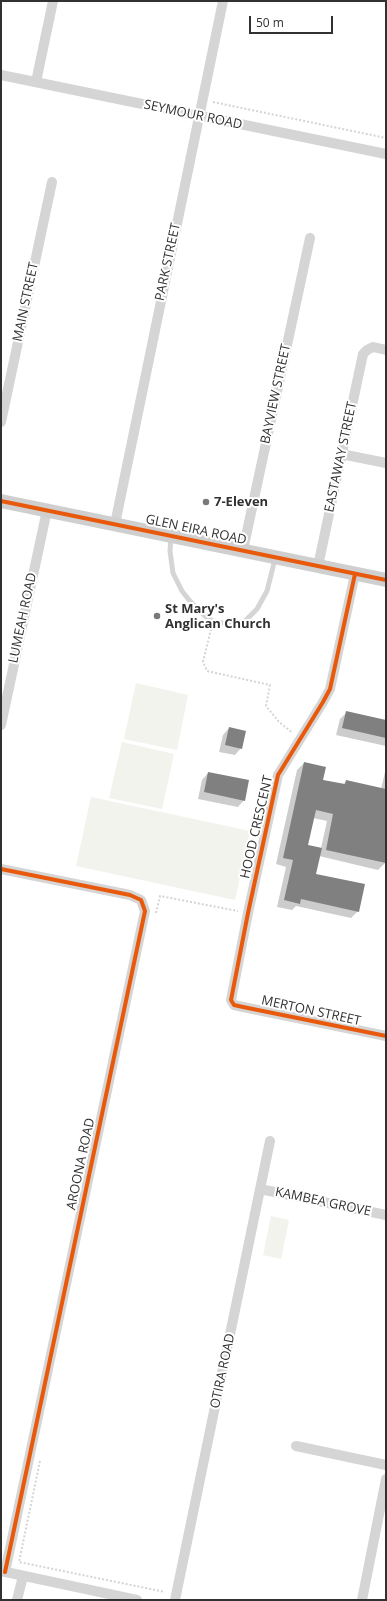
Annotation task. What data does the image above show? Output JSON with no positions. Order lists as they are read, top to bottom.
{
  "streets": {
    "main road": ["GLEN EIRA ROAD"],
    "street": [
      "SEYMOUR ROAD",
      "PARK STREET",
      "MAIN STREET",
      "BAYVIEW STREET",
      "EASTAWAY STREET",
      "LUMEAH ROAD",
      "HOOD CRESCENT",
      "MERTON STREET",
      "AROONA ROAD",
      "KAMBEA GROVE",
      "OTIRA ROAD"
    ]
  },
  "crossings": [
    ["SEYMOUR ROAD", "PARK STREET"],
    ["PARK STREET", "GLEN EIRA ROAD"],
    ["BAYVIEW STREET", "GLEN EIRA ROAD"],
    ["EASTAWAY STREET", "GLEN EIRA ROAD"],
    ["GLEN EIRA ROAD", "LUMEAH ROAD"],
    ["GLEN EIRA ROAD", "HOOD CRESCENT"],
    ["HOOD CRESCENT", "MERTON STREET"],
    ["KAMBEA GROVE", "OTIRA ROAD"]
  ],
  "places": ["7-Eleven", "St Mary's Anglican Church"],
  "scale_bar": "50 m"
}
